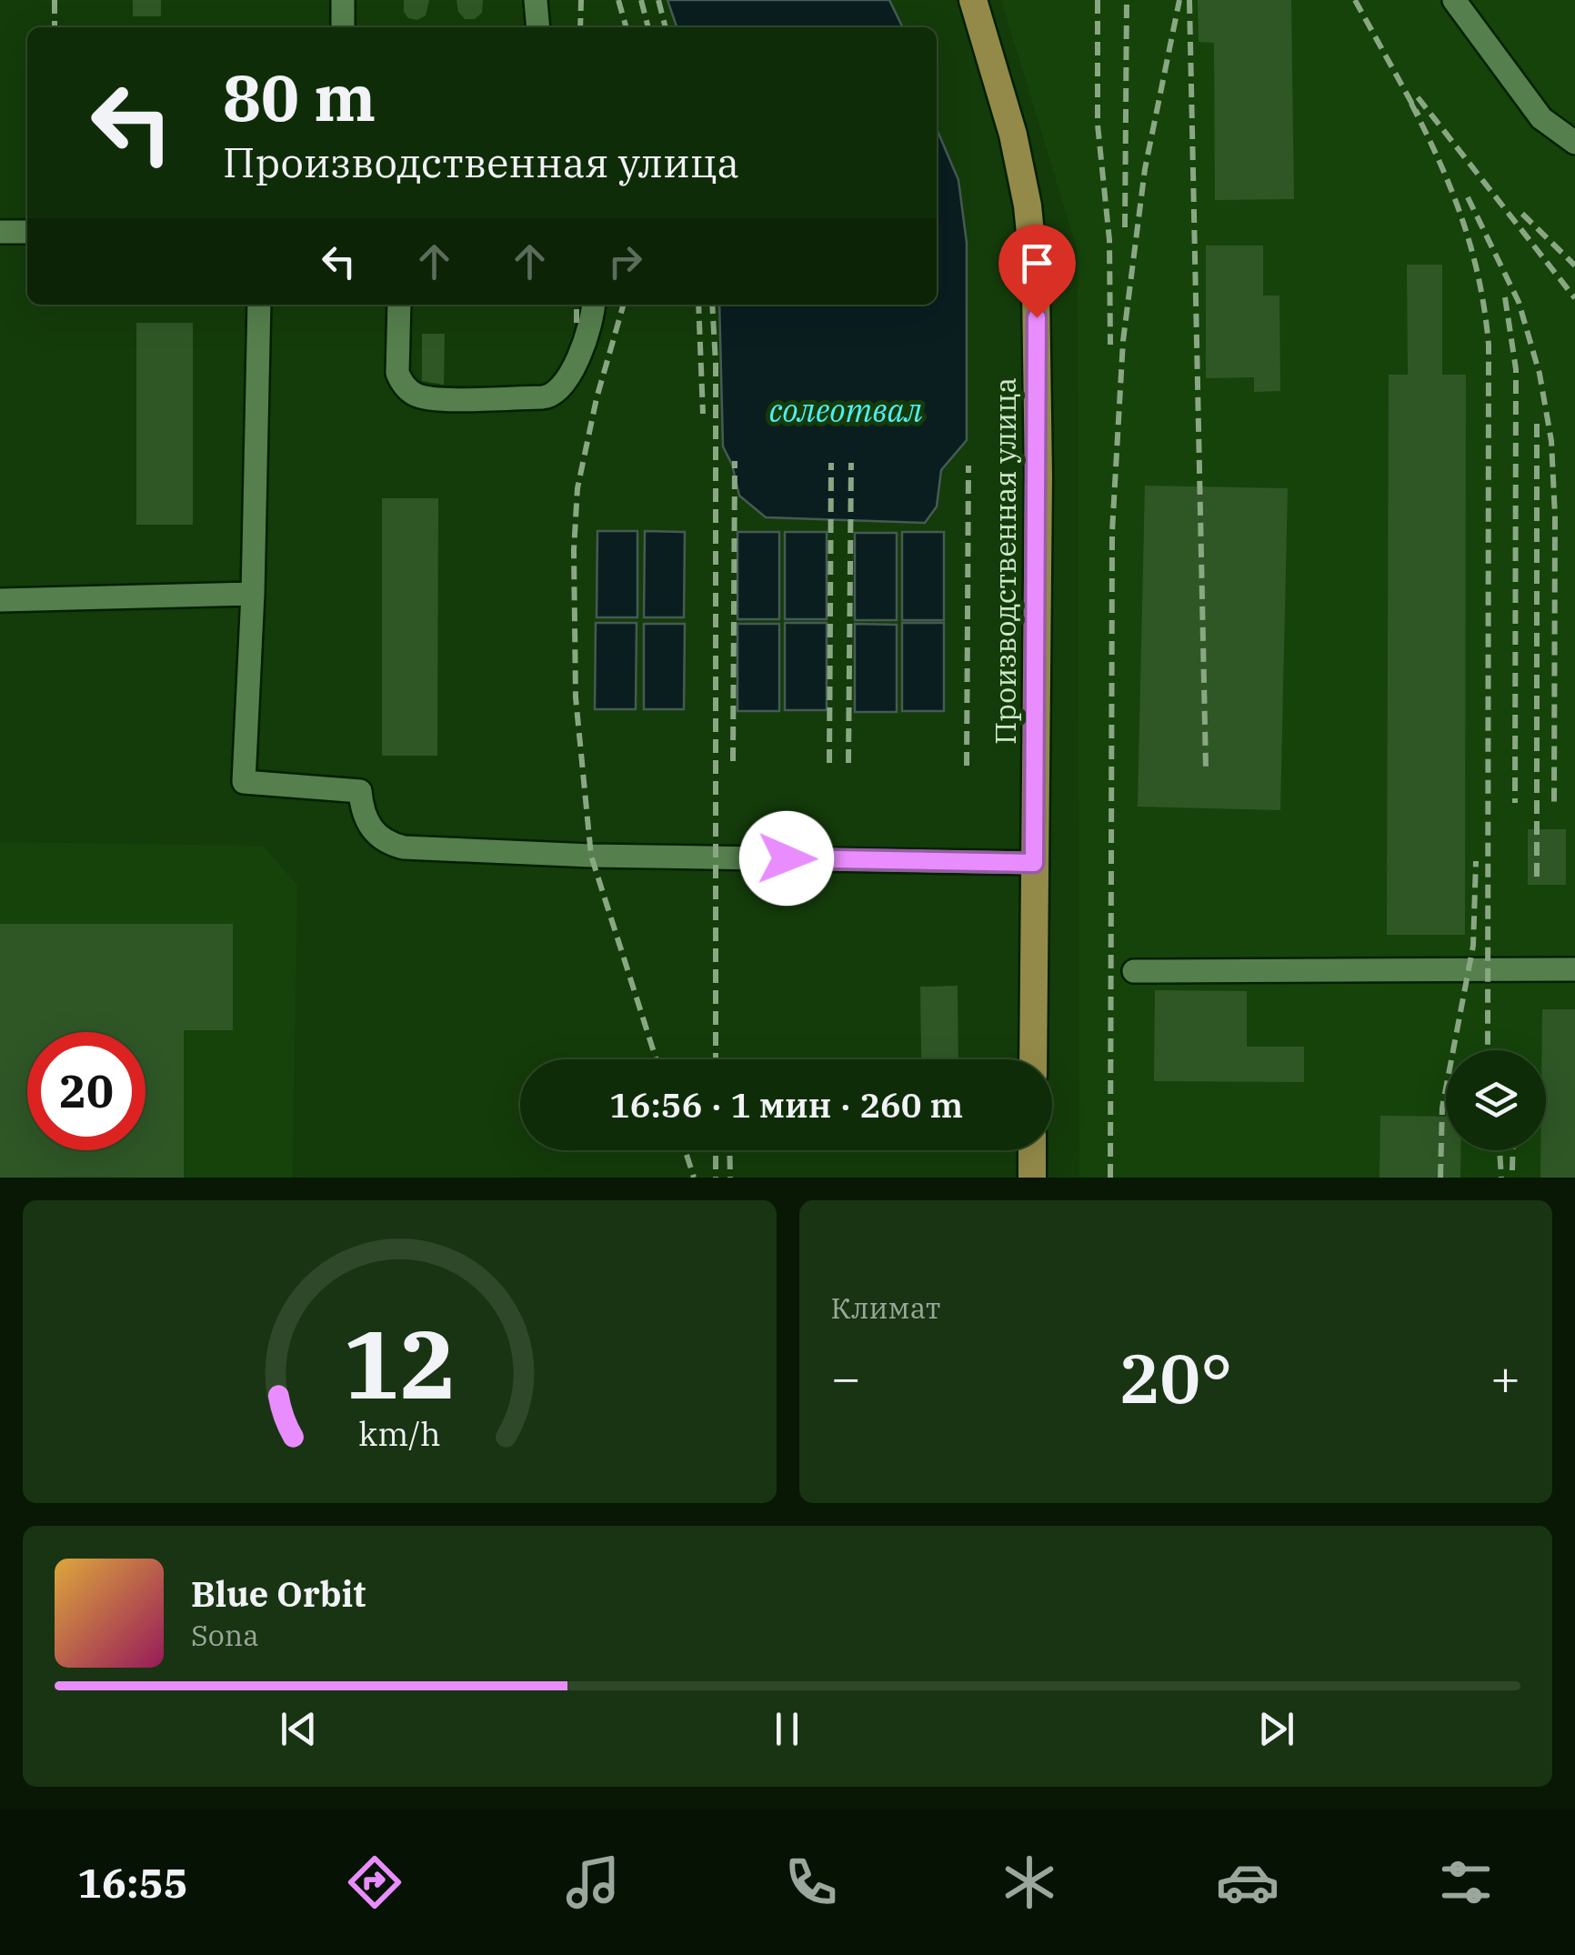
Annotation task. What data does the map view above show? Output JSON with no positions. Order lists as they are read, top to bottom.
{
  "streets": {
    "main road": ["Производственная улица"]
  },
  "water": ["солеотвал"],
  "page": {
    "turn": ["80 m", "Производственная улица"],
    "limit": "20",
    "trip": "16:56 · 1 мин · 260 m",
    "tile": "Климат",
    "heat": ["−", "20°", "+"],
    "song": ["Blue Orbit", "Sona"],
    "tabs": "16:55",
    "gauge": ["12", "km/h"]
  }
}
